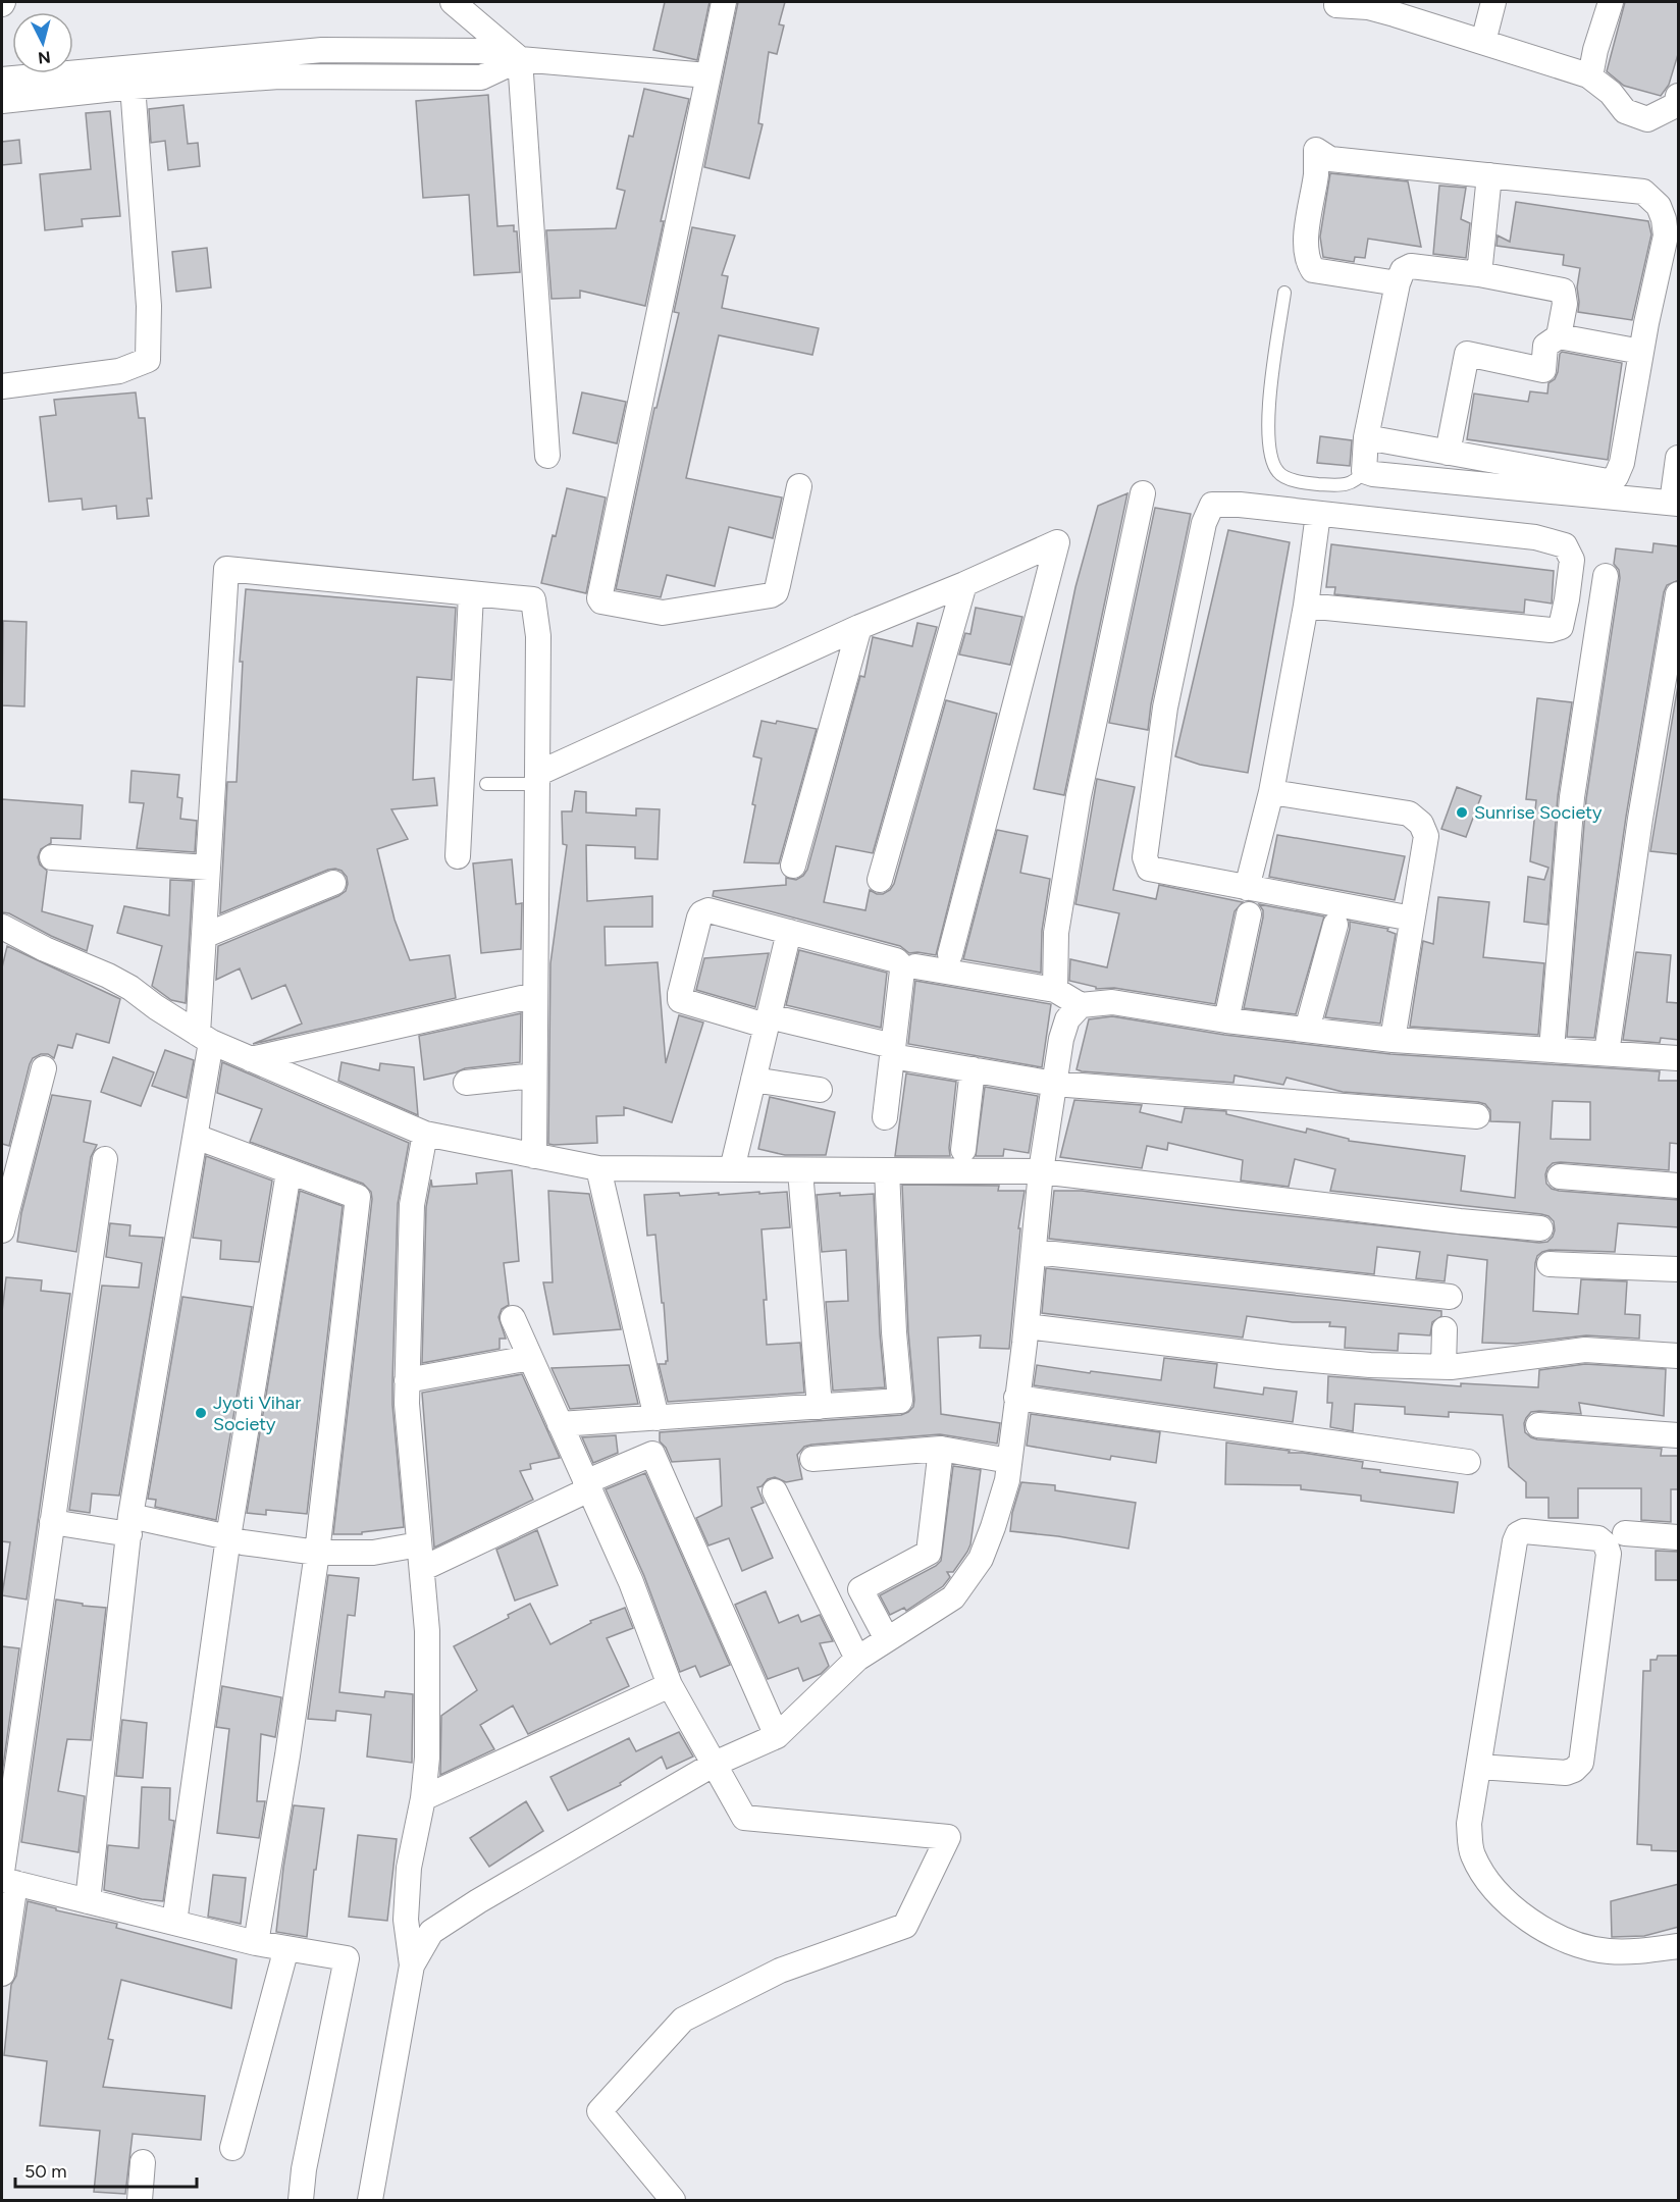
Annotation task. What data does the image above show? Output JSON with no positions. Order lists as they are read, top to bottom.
{
  "places": ["Sunrise Society", "Jyoti Vihar Society"],
  "scale_bar": "50 m",
  "north": "bottom"
}
